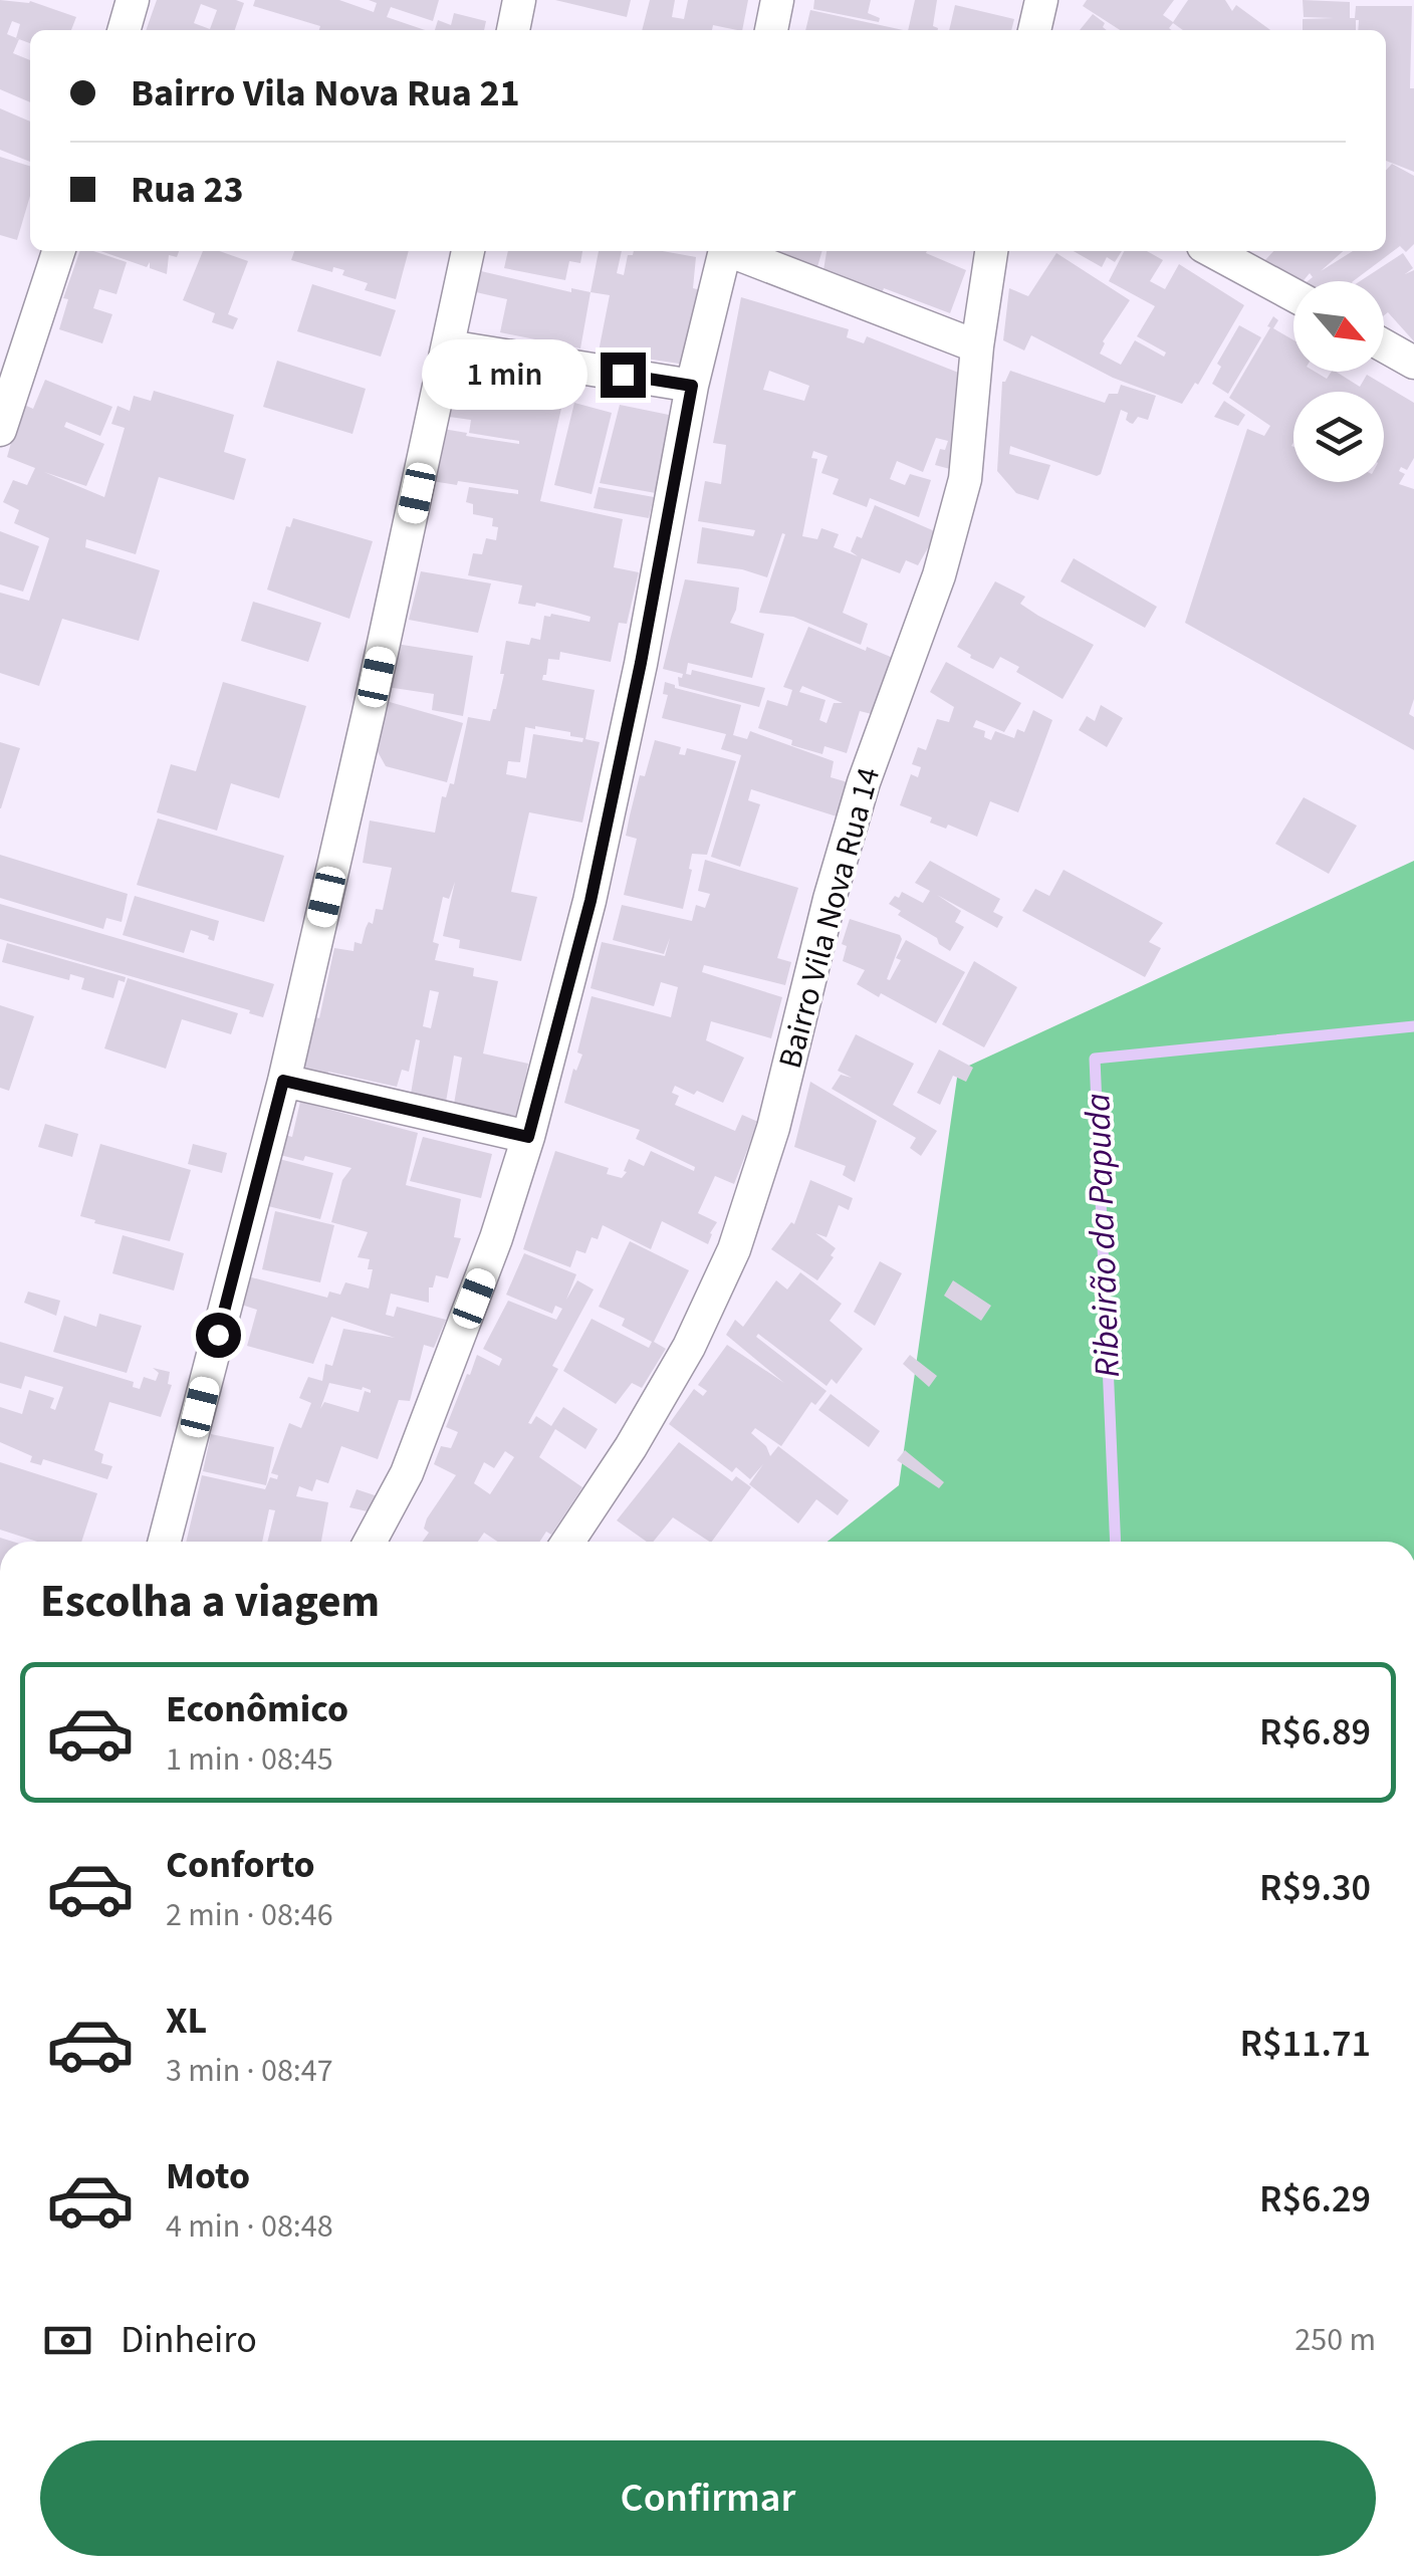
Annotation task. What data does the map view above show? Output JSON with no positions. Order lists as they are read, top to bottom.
{
  "streets": {
    "street": ["Bairro Vila Nova Rua 14"]
  },
  "water": ["Ribeirão da Papuda"],
  "north": "bottom right",
  "page": {
    "banner": ["Bairro Vila Nova Rua 21", "Rua 23"],
    "bubble": "1 min",
    "heading": "Escolha a viagem",
    "list": [
      {
        "name": "Econômico",
        "note": "1 min · 08:45",
        "value": "R$6.89"
      },
      {
        "name": "Conforto",
        "note": "2 min · 08:46",
        "value": "R$9.30"
      },
      {
        "name": "XL",
        "note": "3 min · 08:47",
        "value": "R$11.71"
      },
      {
        "name": "Moto",
        "note": "4 min · 08:48",
        "value": "R$6.29"
      }
    ],
    "pay": ["Dinheiro", "250 m"],
    "buttons": "Confirmar"
  }
}
